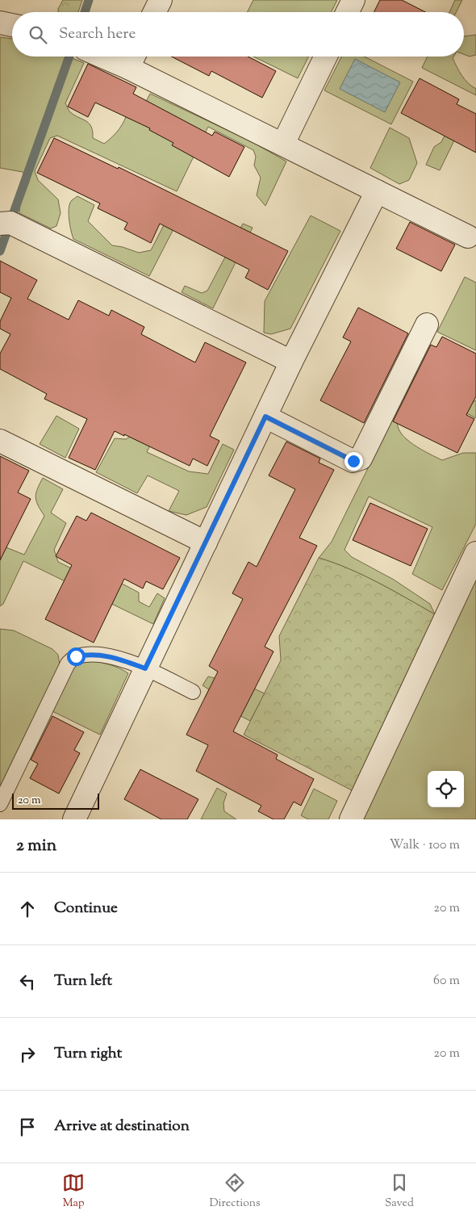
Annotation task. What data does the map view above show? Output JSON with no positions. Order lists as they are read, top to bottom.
{
  "scale_bar": "20 m",
  "page": {
    "search": "Search here",
    "scale": "20 m",
    "heading": ["2 min", "Walk · 100 m"],
    "list": [
      ["Continue", "20 m"],
      ["Turn left", "60 m"],
      ["Turn right", "20 m"],
      "Arrive at destination"
    ],
    "nav": ["Map", "Directions", "Saved"]
  }
}
